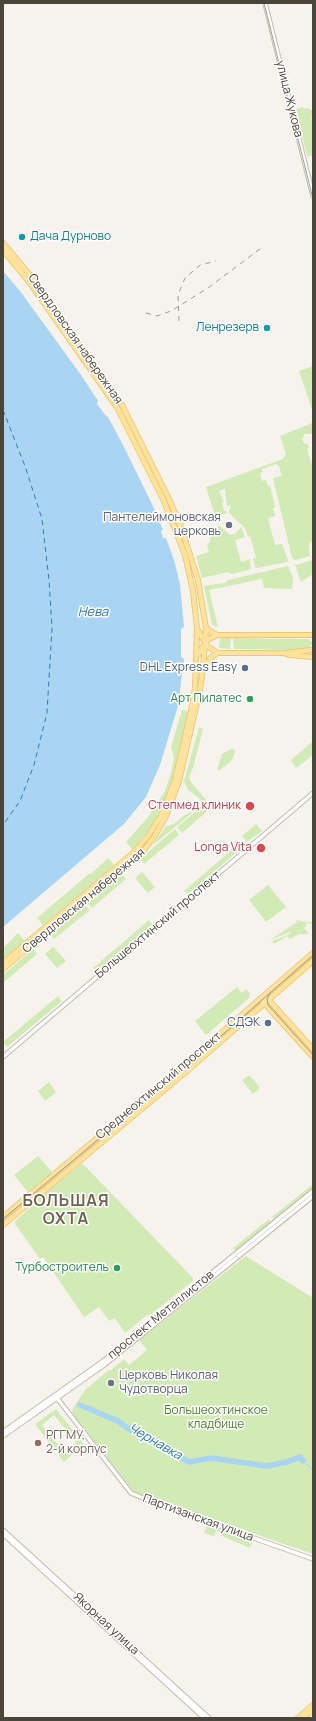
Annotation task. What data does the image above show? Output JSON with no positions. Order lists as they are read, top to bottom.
{
  "streets": {
    "main road": ["Свердловская набережная", "Среднеохтинский проспект"],
    "street": [
      "улица Жукова",
      "Большеохтинский проспект",
      "проспект Металлистов",
      "Партизанская улица",
      "Якорная улица"
    ]
  },
  "crossings": [
    ["проспект Металлистов", "Партизанская улица"]
  ],
  "districts": ["БОЛЬШАЯ ОХТА"],
  "water": ["Нева", "Чернавка"],
  "parks": ["Большеохтинское кладбище"],
  "places": [
    "Дача Дурново",
    "Ленрезерв",
    "Пантелеймоновская церковь",
    "DHL Express Easy",
    "Арт Пилатес",
    "Степмед клиник",
    "Longa Vita",
    "СДЭК",
    "Турбостроитель",
    "Церковь Николая Чудотворца",
    "РГГМУ, 2-й корпус"
  ]
}
